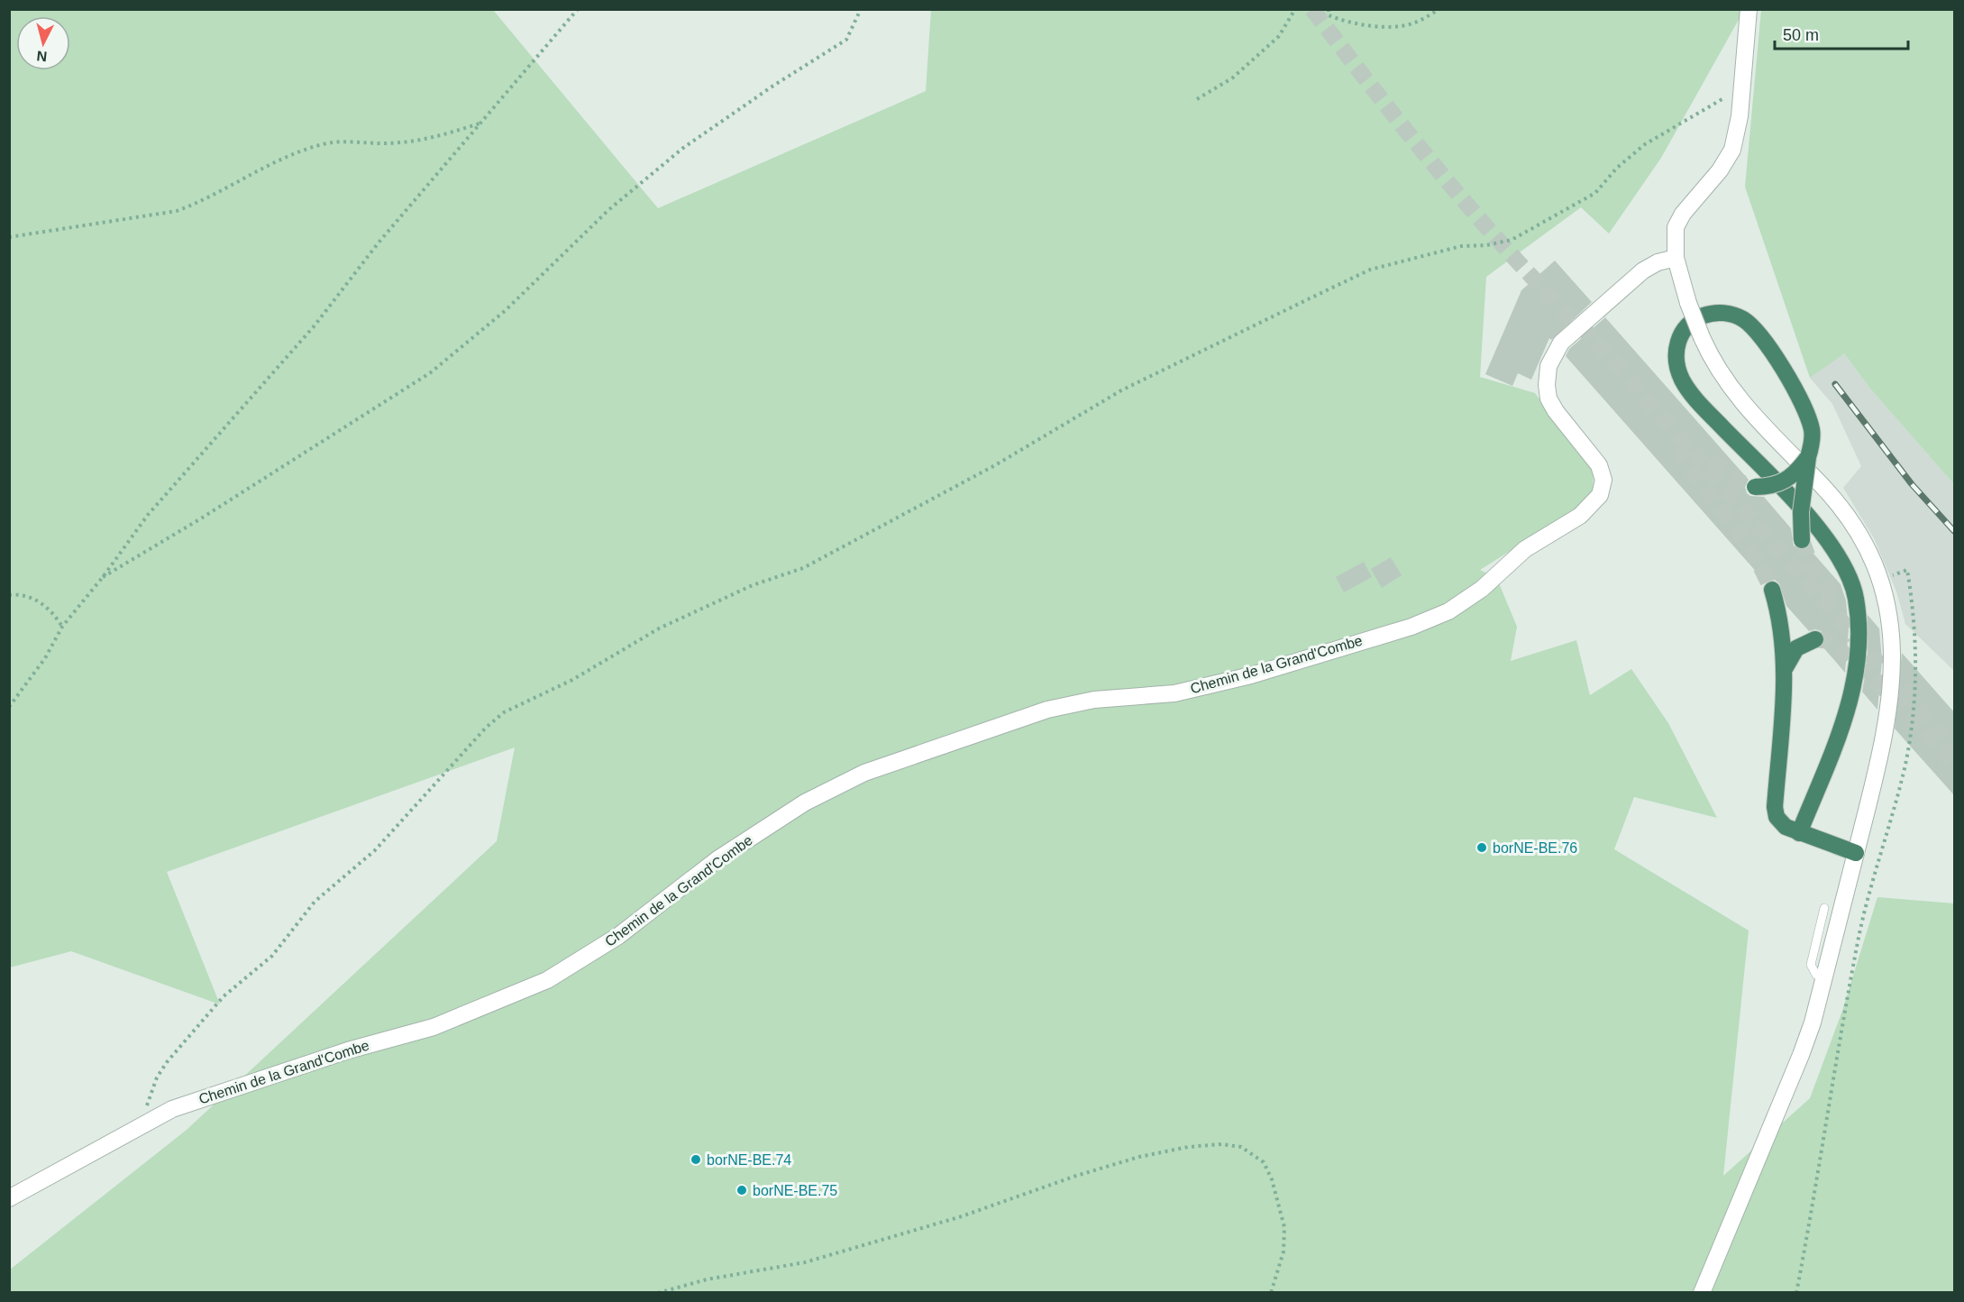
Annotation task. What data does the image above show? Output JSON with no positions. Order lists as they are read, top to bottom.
{
  "streets": {
    "street": ["Chemin de la Grand'Combe"]
  },
  "places": ["borNE-BE.76", "borNE-BE.74", "borNE-BE.75"],
  "scale_bar": "50 m",
  "north": "bottom"
}
